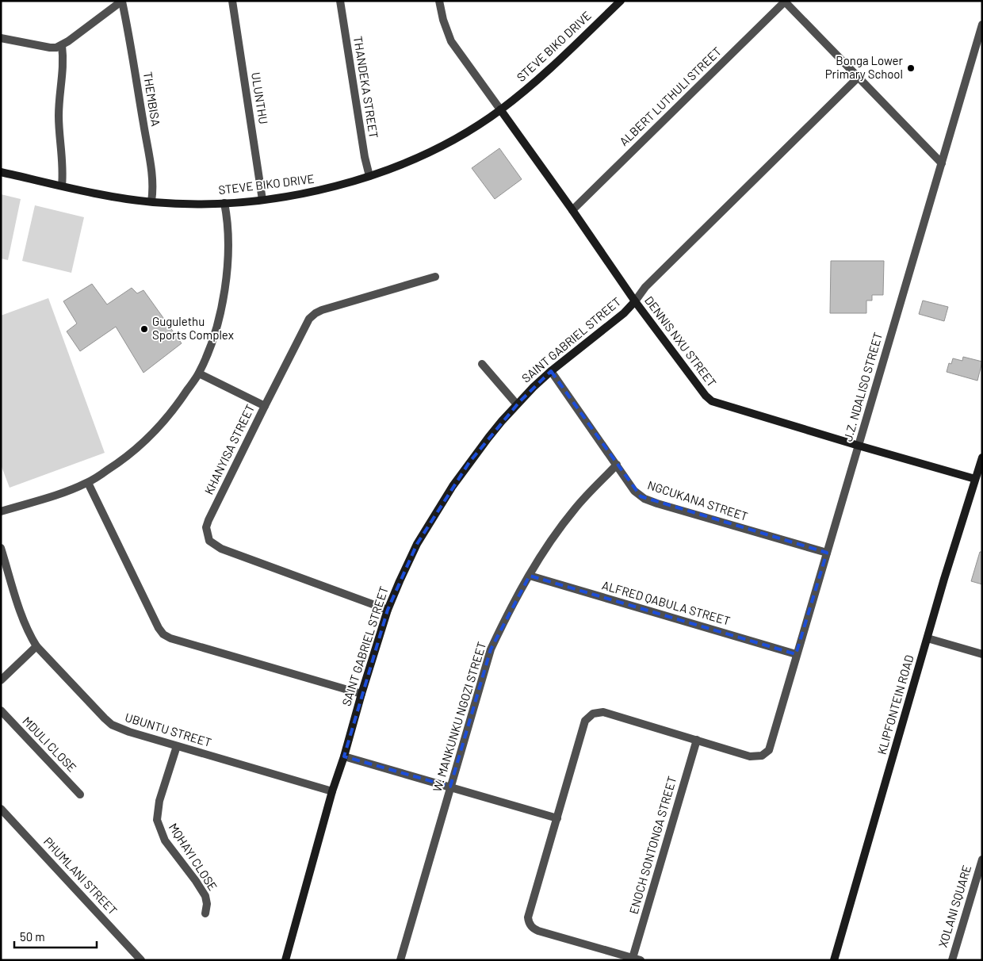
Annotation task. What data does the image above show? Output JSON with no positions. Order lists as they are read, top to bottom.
{
  "streets": {
    "street": [
      "STEVE BIKO DRIVE",
      "THANDEKA STREET",
      "ALBERT LUTHULI STREET",
      "ULUNTHU",
      "THEMBISA",
      "SAINT GABRIEL STREET",
      "DENNIS NXU STREET",
      "J.Z. NDALISO STREET",
      "KHANYISA STREET",
      "NGCUKANA STREET",
      "ALFRED QABULA STREET",
      "KLIPFONTEIN ROAD",
      "W. MANKUNKU NGOZI STREET",
      "UBUNTU STREET",
      "MDULI CLOSE",
      "ENOCH SONTONGA STREET",
      "MQHAYI CLOSE",
      "PHUMLANI STREET",
      "XOLANI SQUARE"
    ]
  },
  "crossings": [
    ["STEVE BIKO DRIVE", "THANDEKA STREET"],
    ["STEVE BIKO DRIVE", "ULUNTHU"],
    ["STEVE BIKO DRIVE", "THEMBISA"],
    ["STEVE BIKO DRIVE", "DENNIS NXU STREET"],
    ["ALBERT LUTHULI STREET", "DENNIS NXU STREET"],
    ["SAINT GABRIEL STREET", "DENNIS NXU STREET"],
    ["SAINT GABRIEL STREET", "KHANYISA STREET"],
    ["SAINT GABRIEL STREET", "NGCUKANA STREET"],
    ["SAINT GABRIEL STREET", "UBUNTU STREET"],
    ["DENNIS NXU STREET", "J.Z. NDALISO STREET"],
    ["DENNIS NXU STREET", "KLIPFONTEIN ROAD"],
    ["J.Z. NDALISO STREET", "NGCUKANA STREET"],
    ["J.Z. NDALISO STREET", "ALFRED QABULA STREET"],
    ["J.Z. NDALISO STREET", "ENOCH SONTONGA STREET"],
    ["NGCUKANA STREET", "W. MANKUNKU NGOZI STREET"],
    ["ALFRED QABULA STREET", "W. MANKUNKU NGOZI STREET"],
    ["UBUNTU STREET", "MQHAYI CLOSE"]
  ],
  "places": ["Bonga Lower Primary School", "Gugulethu Sports Complex"],
  "scale_bar": "50 m"
}
